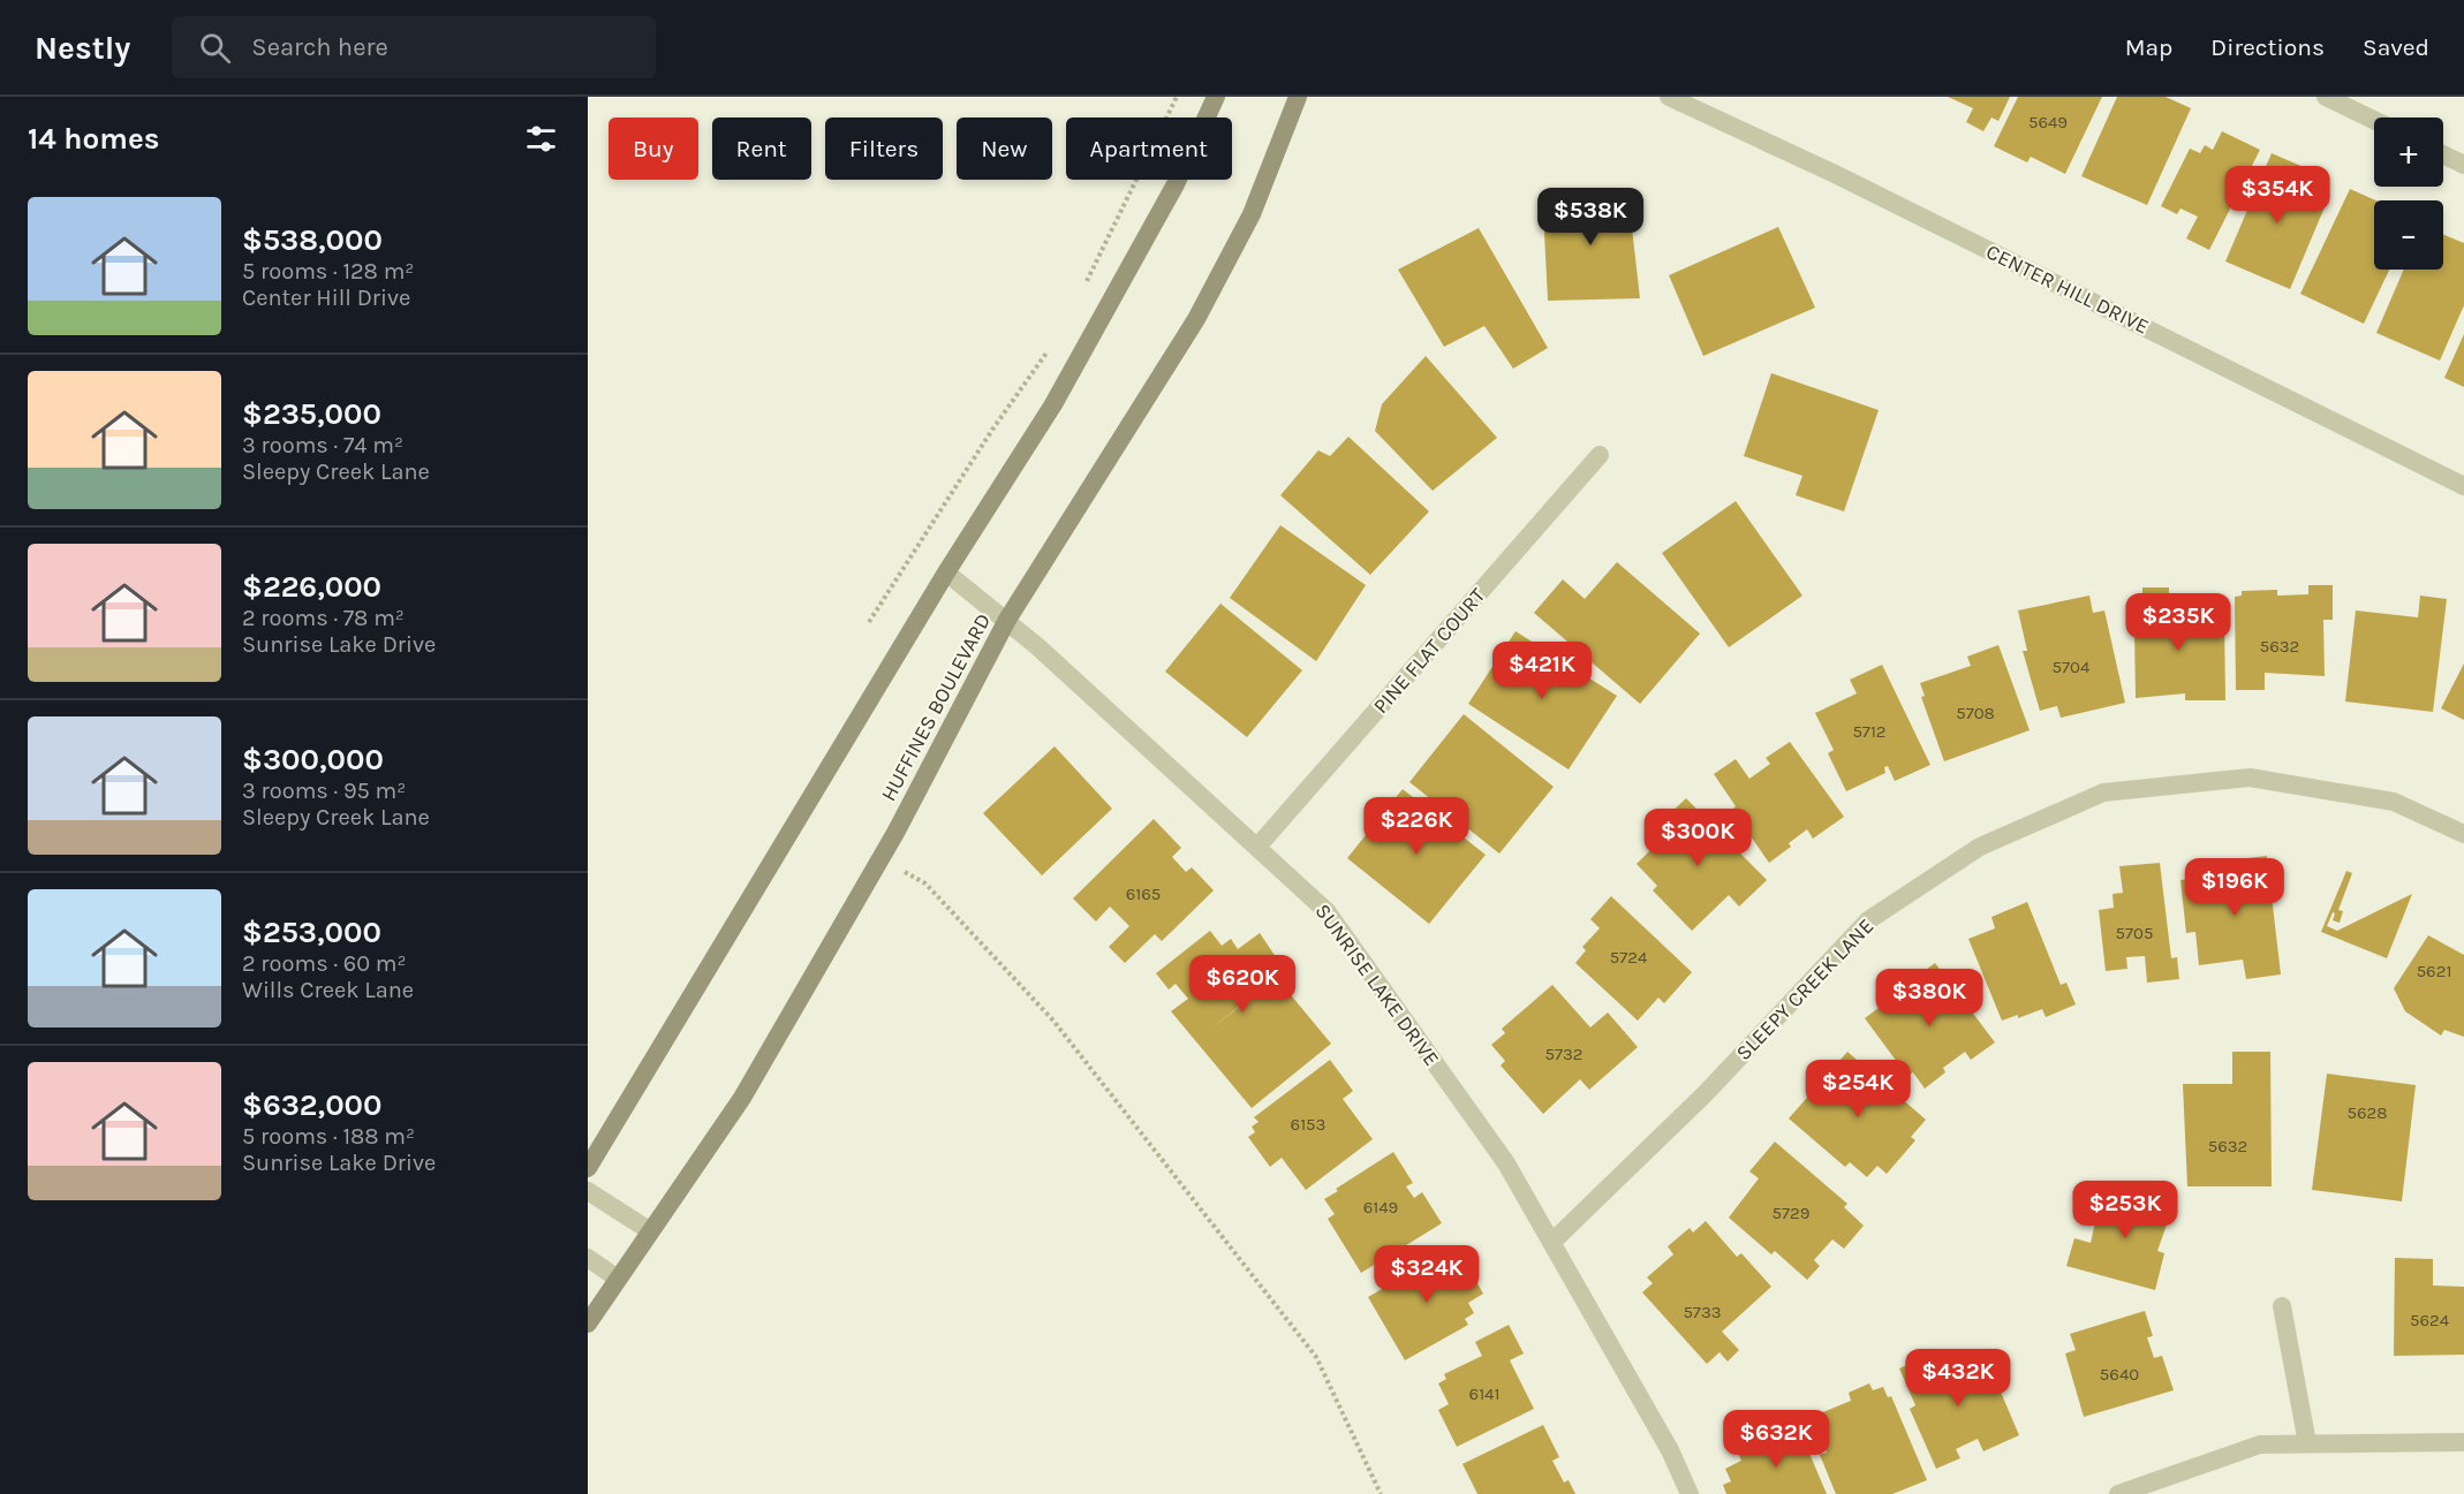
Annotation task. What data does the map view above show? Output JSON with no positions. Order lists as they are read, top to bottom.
{
  "streets": {
    "main road": ["HUFFINES BOULEVARD"],
    "street": [
      "CENTER HILL DRIVE",
      "PINE FLAT COURT",
      "SUNRISE LAKE DRIVE",
      "SLEEPY CREEK LANE"
    ]
  },
  "crossings": [
    ["PINE FLAT COURT", "SUNRISE LAKE DRIVE"],
    ["HUFFINES BOULEVARD", "SUNRISE LAKE DRIVE"],
    ["SUNRISE LAKE DRIVE", "SLEEPY CREEK LANE"]
  ],
  "house_numbers": [
    "5649",
    "5632",
    "5704",
    "5708",
    "5712",
    "6165",
    "5705",
    "5724",
    "5621",
    "5732",
    "5628",
    "6153",
    "5632",
    "6149",
    "5729",
    "5733",
    "5624",
    "5640",
    "6141"
  ],
  "page": {
    "header": "Nestly",
    "search": "Search here",
    "nav": ["Map", "Directions", "Saved"],
    "heading": "14 homes",
    "map_buttons": ["+", "−"],
    "chip": [
      "Buy",
      "Rent",
      "Filters",
      "New",
      "Apartment"
    ],
    "price": [
      "$354K",
      "$538K",
      "$235K",
      "$421K",
      "$226K",
      "$300K",
      "$196K",
      "$620K",
      "$380K",
      "$254K",
      "$253K",
      "$324K",
      "$432K",
      "$632K"
    ],
    "list": [
      {
        "name": "$538,000",
        "note": "5 rooms · 128 m² · Center Hill Drive"
      },
      {
        "name": "$235,000",
        "note": "3 rooms · 74 m² · Sleepy Creek Lane"
      },
      {
        "name": "$226,000",
        "note": "2 rooms · 78 m² · Sunrise Lake Drive"
      },
      {
        "name": "$300,000",
        "note": "3 rooms · 95 m² · Sleepy Creek Lane"
      },
      {
        "name": "$253,000",
        "note": "2 rooms · 60 m² · Wills Creek Lane"
      },
      {
        "name": "$632,000",
        "note": "5 rooms · 188 m² · Sunrise Lake Drive"
      }
    ]
  }
}
